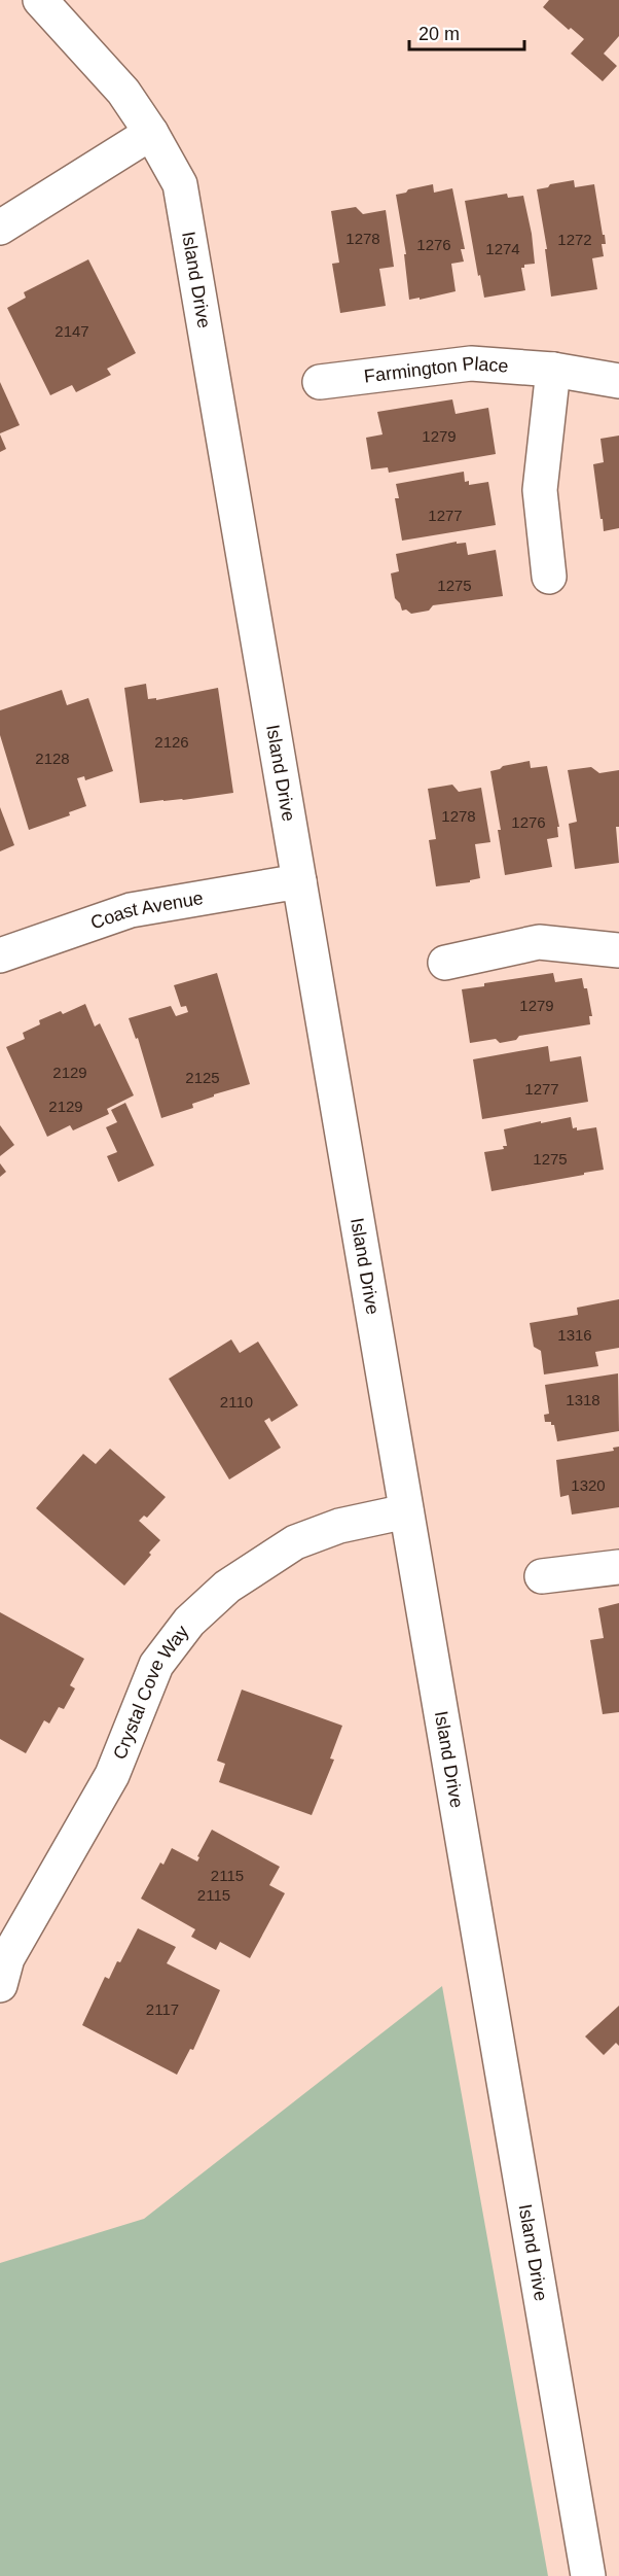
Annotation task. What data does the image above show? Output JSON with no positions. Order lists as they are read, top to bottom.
{
  "streets": {
    "street": [
      "Island Drive",
      "Farmington Place",
      "Coast Avenue",
      "Crystal Cove Way"
    ]
  },
  "crossings": [
    ["Island Drive", "Coast Avenue"],
    ["Island Drive", "Crystal Cove Way"]
  ],
  "house_numbers": [
    "1278",
    "1272",
    "1276",
    "1274",
    "2147",
    "1279",
    "1277",
    "1275",
    "2126",
    "2128",
    "1278",
    "1276",
    "1279",
    "2129",
    "2125",
    "1277",
    "2129",
    "1275",
    "1316",
    "1318",
    "2110",
    "1320",
    "2115",
    "2115",
    "2117"
  ],
  "scale_bar": "20 m"
}
